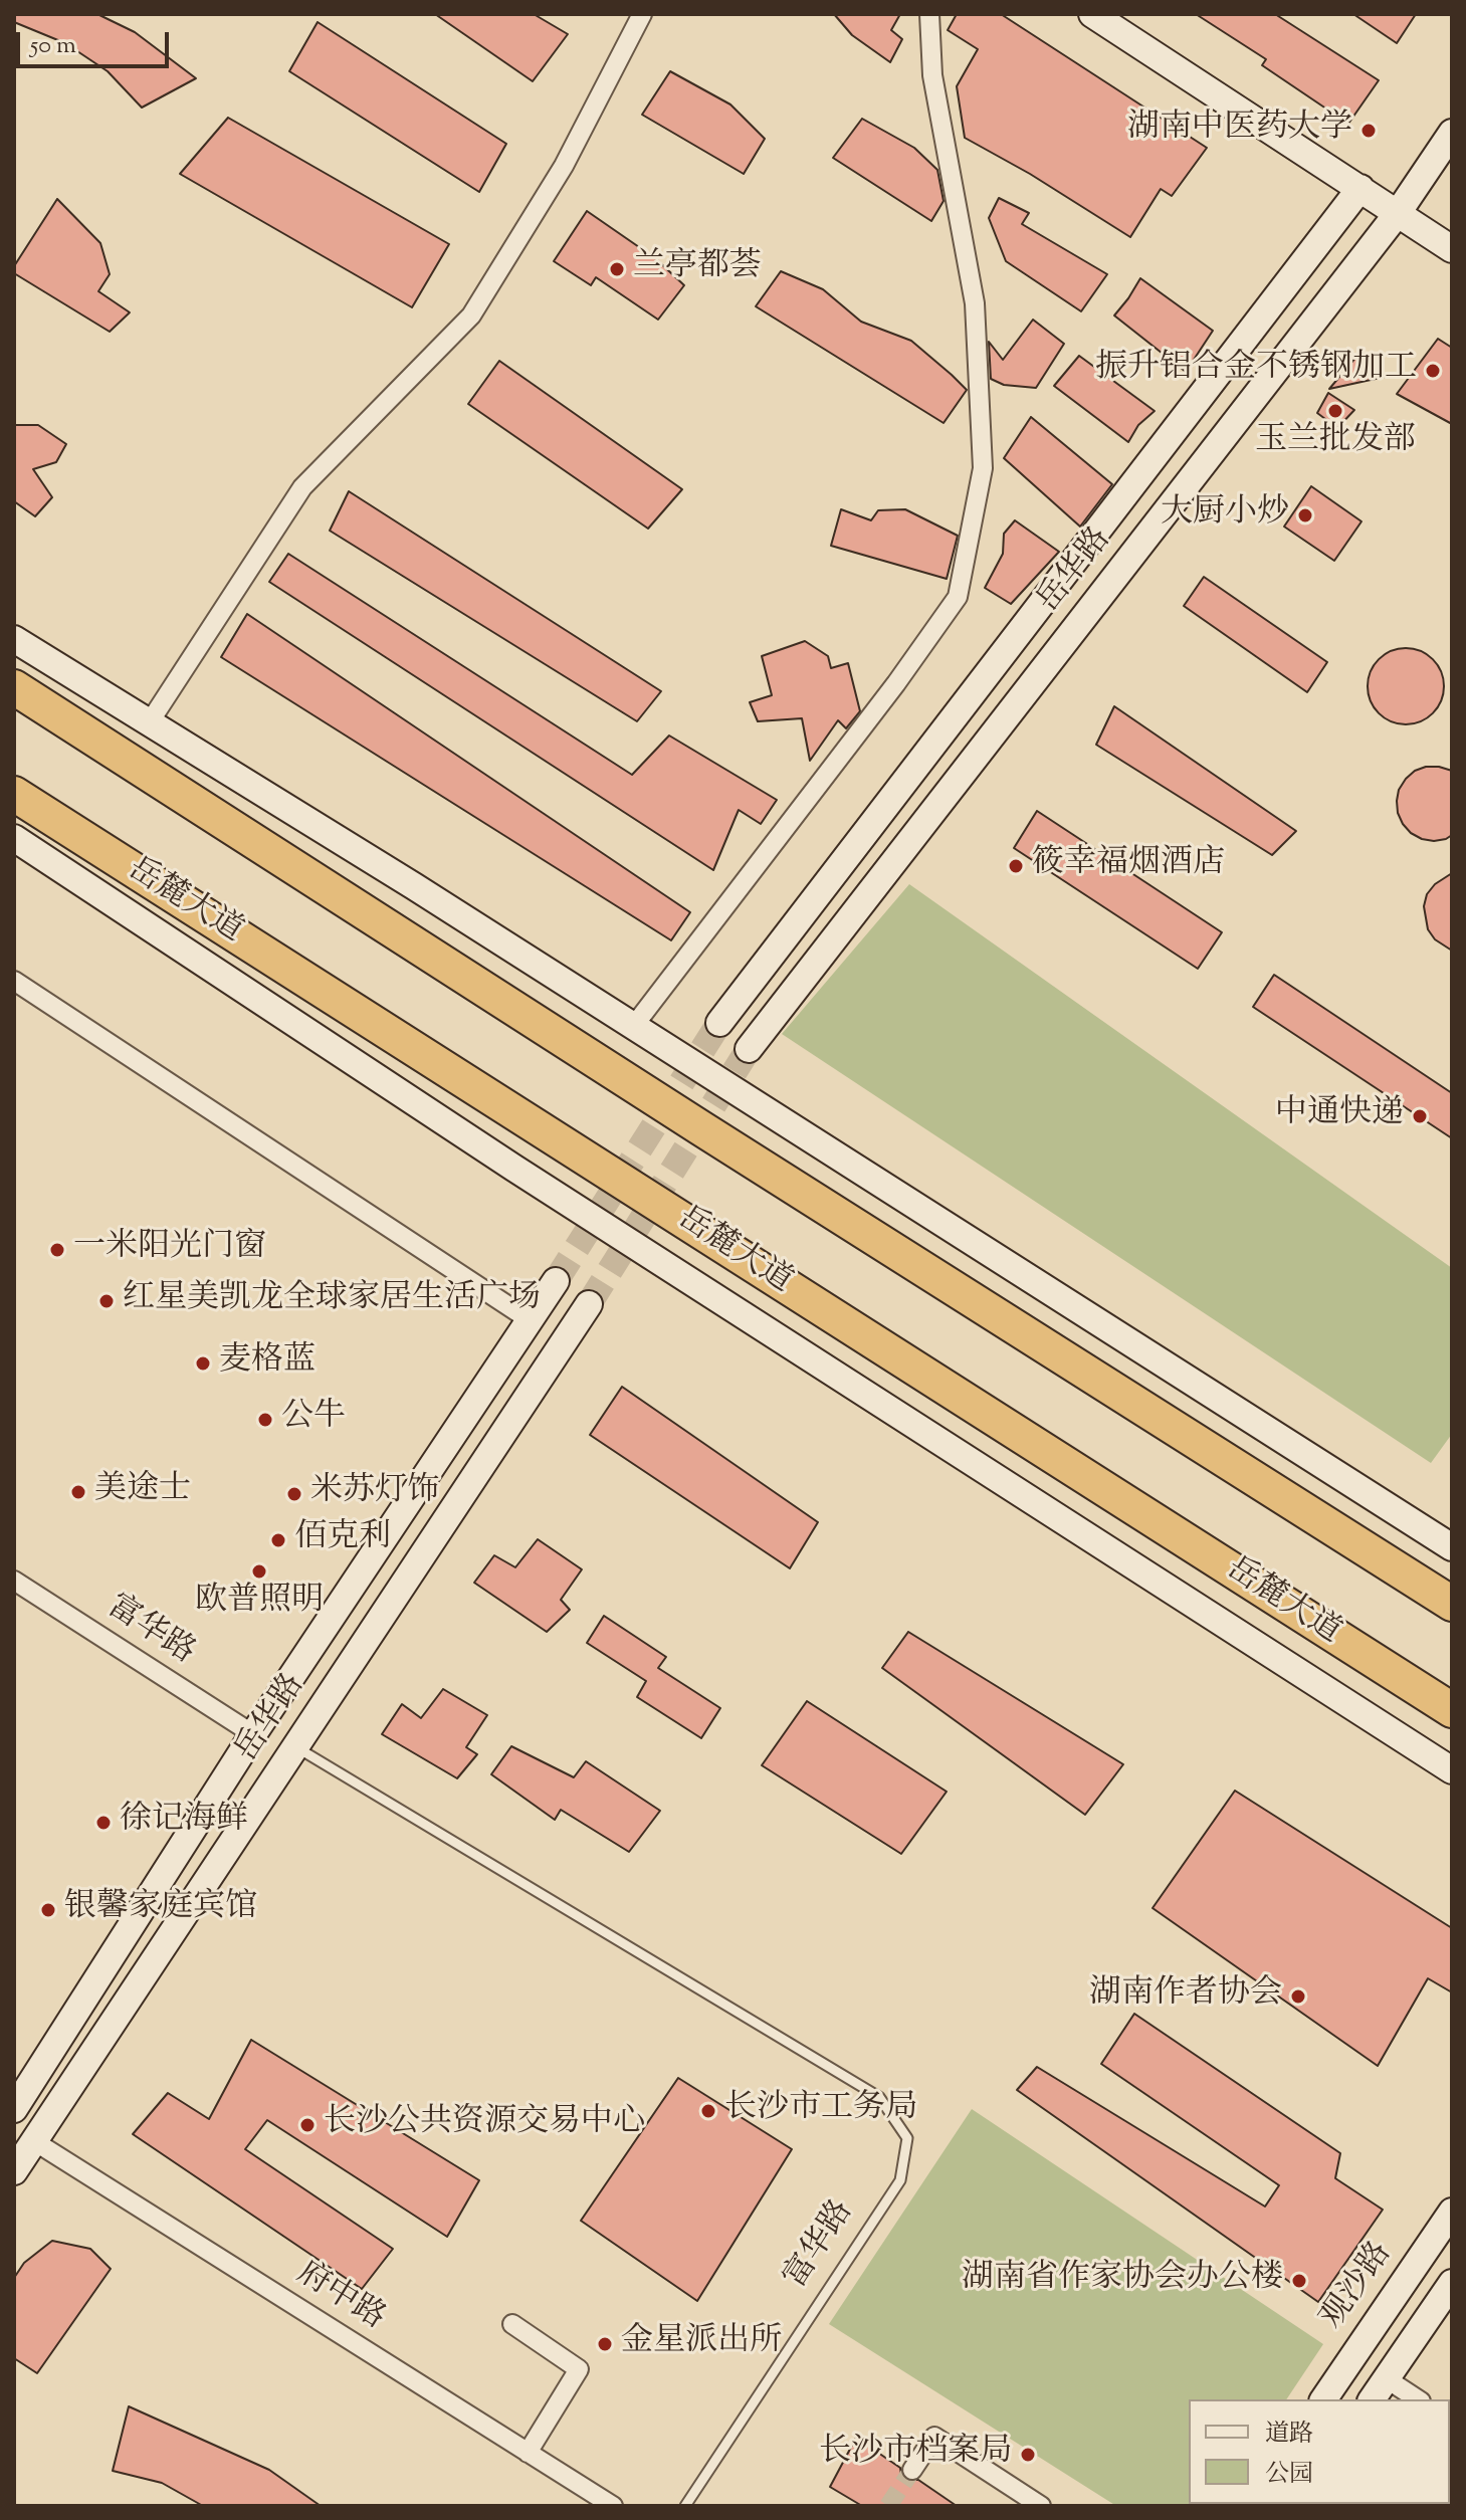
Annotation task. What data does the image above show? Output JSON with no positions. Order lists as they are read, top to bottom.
{
  "streets": {
    "highway": ["岳麓大道"],
    "street": [
      "岳华路",
      "富华路",
      "观沙路",
      "府中路"
    ]
  },
  "crossings": [
    ["岳华路", "富华路"],
    ["岳华路", "府中路"]
  ],
  "places": [
    "湖南中医药大学",
    "兰亭都荟",
    "振升铝合金不锈钢加工",
    "玉兰批发部",
    "大厨小炒",
    "筱幸福烟酒店",
    "中通快递",
    "一米阳光门窗",
    "红星美凯龙全球家居生活广场",
    "麦格蓝",
    "公牛",
    "美途士",
    "米苏灯饰",
    "佰克利",
    "欧普照明",
    "徐记海鲜",
    "银馨家庭宾馆",
    "湖南作者协会",
    "长沙市工务局",
    "长沙公共资源交易中心",
    "湖南省作家协会办公楼",
    "金星派出所",
    "长沙市档案局"
  ],
  "legend": ["道路", "公园"],
  "scale_bar": "50 m"
}
